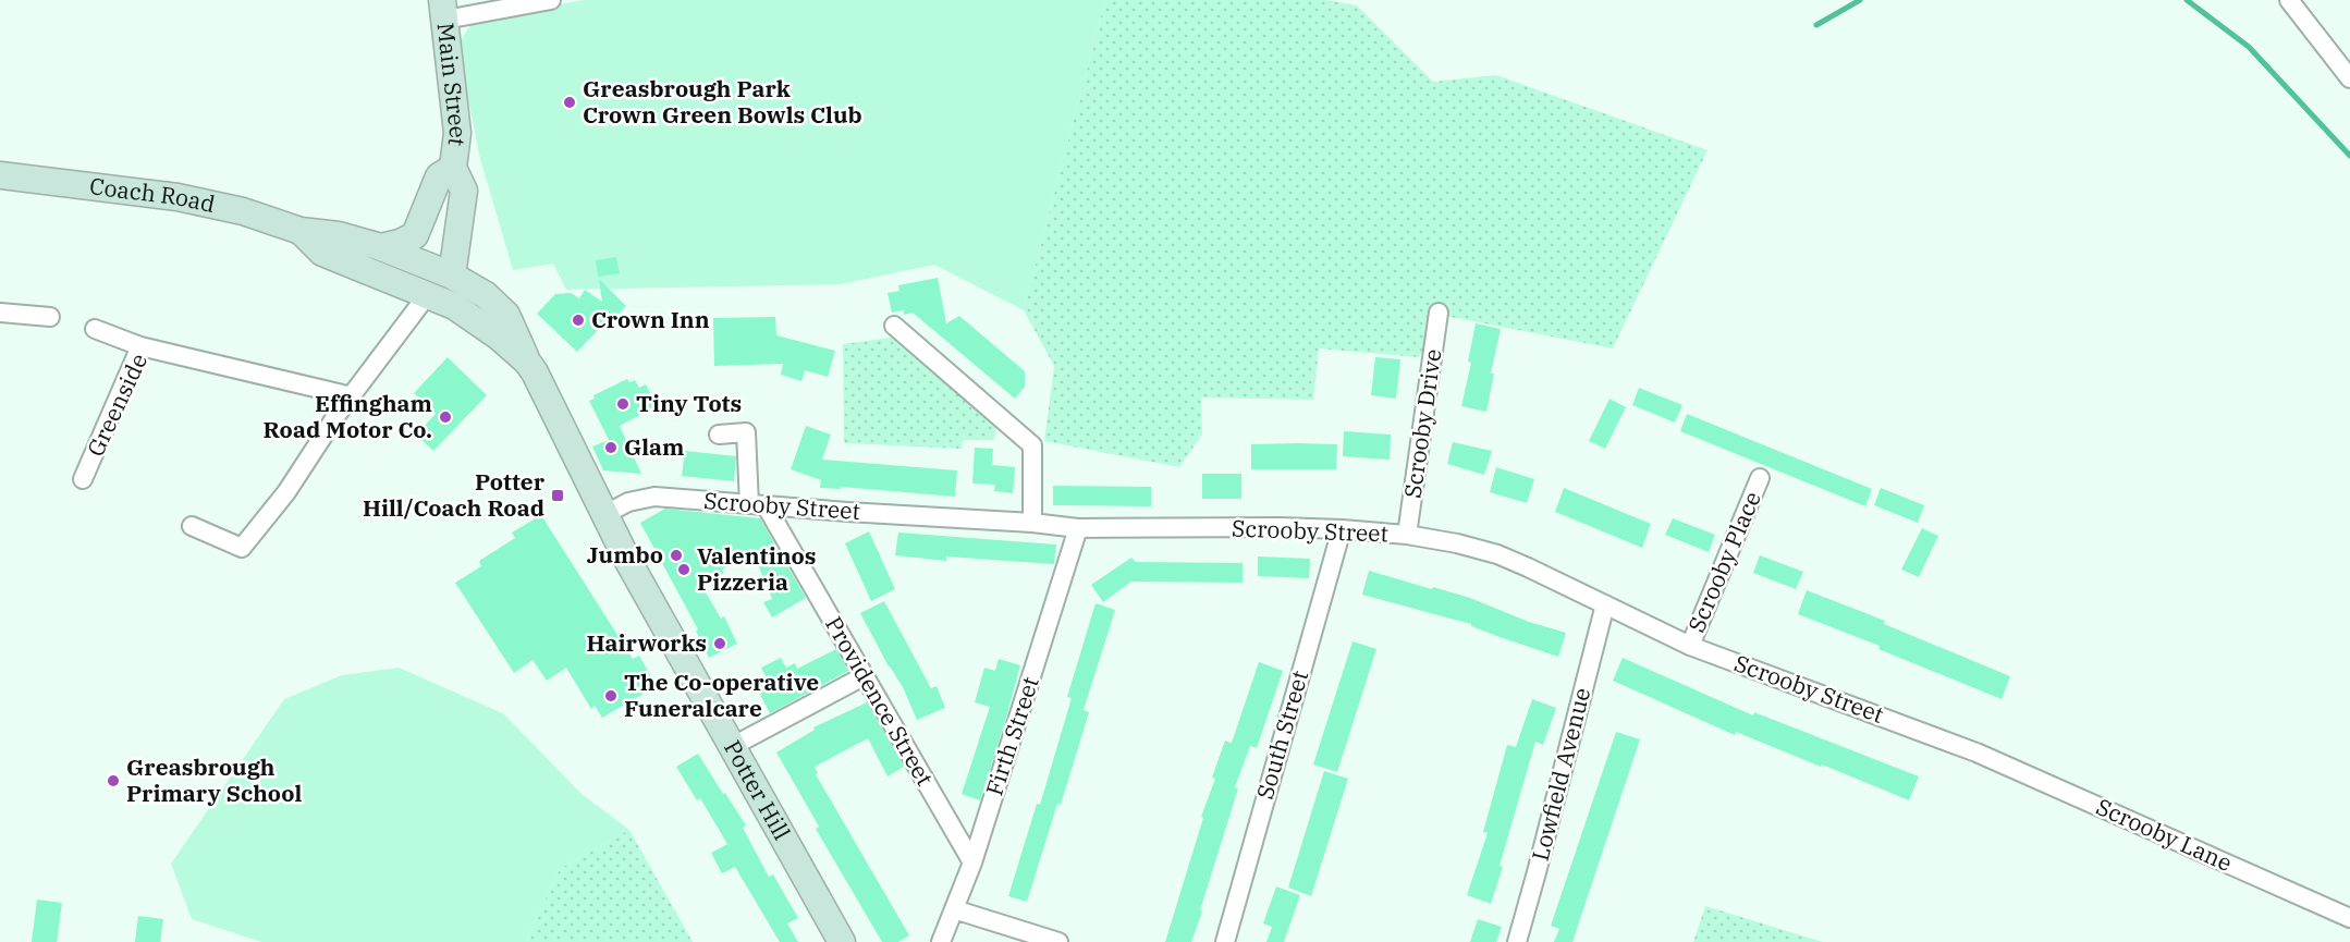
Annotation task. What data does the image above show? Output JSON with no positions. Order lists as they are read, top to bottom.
{
  "streets": {
    "main road": ["Main Street", "Coach Road", "Potter Hill"],
    "street": [
      "Greenside",
      "Scrooby Drive",
      "Scrooby Street",
      "Scrooby Place",
      "Providence Street",
      "South Street",
      "Firth Street",
      "Lowfield Avenue",
      "Scrooby Lane"
    ]
  },
  "crossings": [
    ["Main Street", "Coach Road"],
    ["Main Street", "Potter Hill"],
    ["Coach Road", "Potter Hill"],
    ["Scrooby Drive", "Scrooby Street"],
    ["Scrooby Street", "Scrooby Place"],
    ["Scrooby Street", "Providence Street"],
    ["Scrooby Street", "South Street"],
    ["Scrooby Street", "Firth Street"],
    ["Scrooby Street", "Lowfield Avenue"],
    ["Scrooby Street", "Potter Hill"],
    ["Scrooby Street", "Scrooby Lane"],
    ["Providence Street", "Firth Street"]
  ],
  "places": {
    "other": [
      "Greasbrough Park Crown Green Bowls Club",
      "Crown Inn",
      "Tiny Tots",
      "Effingham Road Motor Co.",
      "Glam",
      "Jumbo",
      "Valentinos Pizzeria",
      "Hairworks",
      "The Co-operative Funeralcare",
      "Greasbrough Primary School"
    ],
    "transit": ["Potter Hill/Coach Road"]
  }
}
